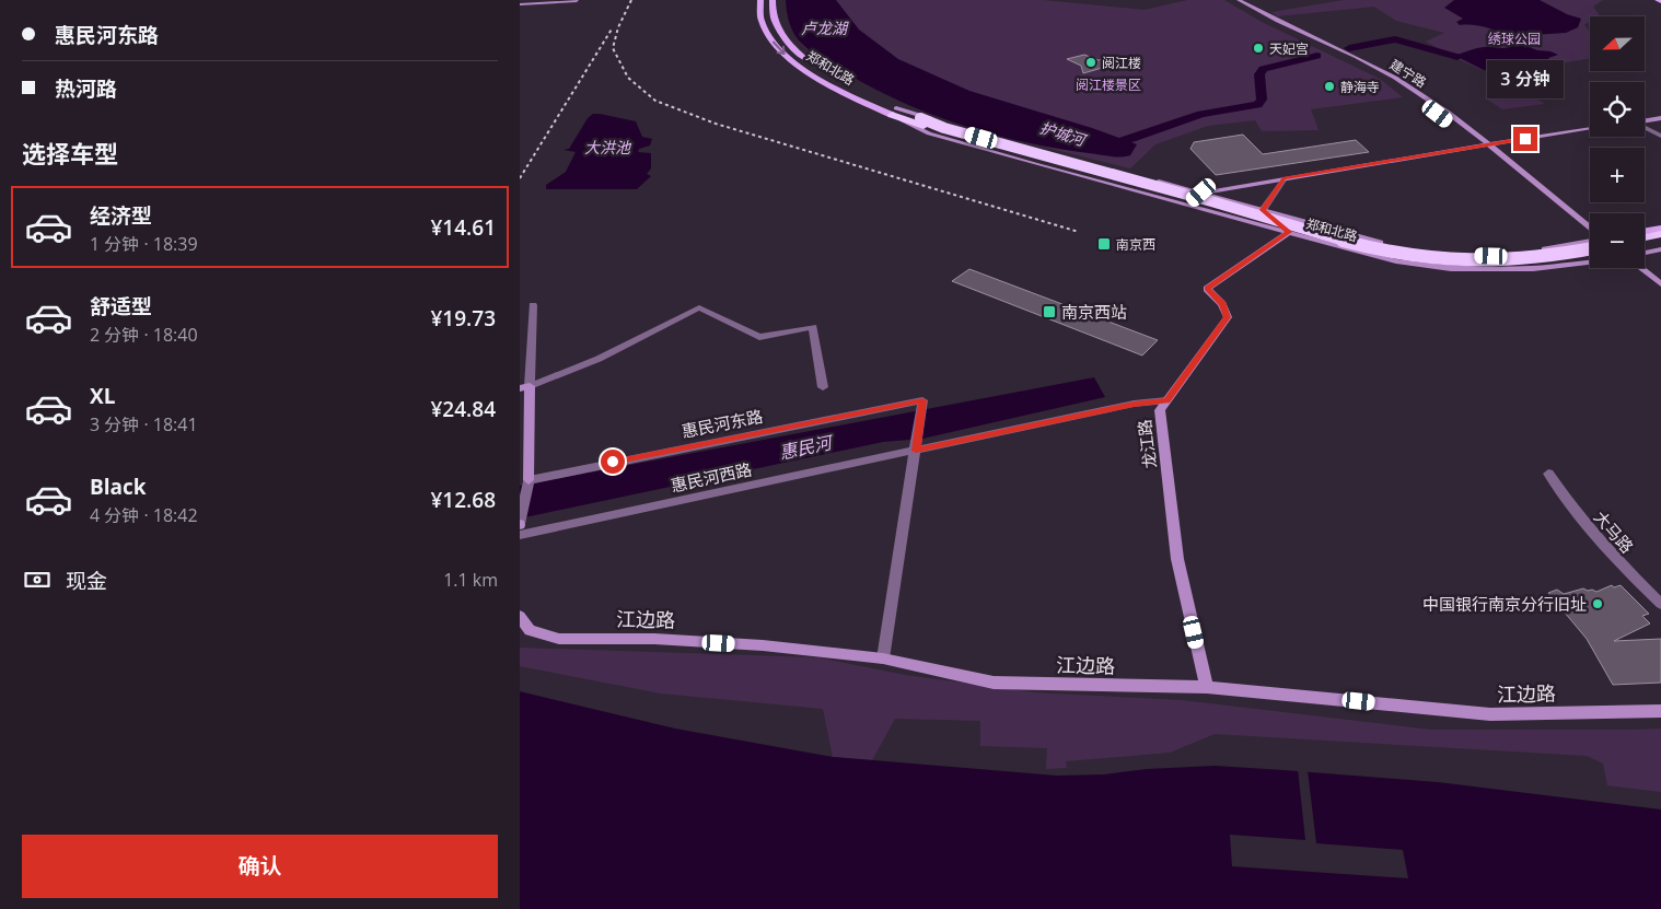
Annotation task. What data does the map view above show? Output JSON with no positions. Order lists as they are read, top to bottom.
{
  "streets": {
    "highway": ["郑和北路"],
    "main road": ["建宁路", "龙江路", "江边路"],
    "street": ["惠民河东路", "惠民河西路", "大马路"]
  },
  "crossings": [
    ["郑和北路", "龙江路"],
    ["惠民河东路", "惠民河西路"],
    ["龙江路", "惠民河西路"],
    ["龙江路", "江边路"]
  ],
  "water": [
    "卢龙湖",
    "护城河",
    "大洪池",
    "惠民河"
  ],
  "parks": ["绣球公园", "阅江楼景区"],
  "places": {
    "other": [
      "天妃宫",
      "阅江楼",
      "静海寺",
      "中国银行南京分行旧址"
    ],
    "transit": ["南京西", "南京西站"]
  },
  "north": "left",
  "page": {
    "banner": ["惠民河东路", "热河路"],
    "map_buttons": ["+", "−"],
    "bubble": "3 分钟",
    "heading": "选择车型",
    "list": [
      {
        "name": "经济型",
        "note": "1 分钟 · 18:39",
        "value": "¥14.61"
      },
      {
        "name": "舒适型",
        "note": "2 分钟 · 18:40",
        "value": "¥19.73"
      },
      {
        "name": "XL",
        "note": "3 分钟 · 18:41",
        "value": "¥24.84"
      },
      {
        "name": "Black",
        "note": "4 分钟 · 18:42",
        "value": "¥12.68"
      }
    ],
    "pay": ["现金", "1.1 km"],
    "buttons": "确认"
  }
}
